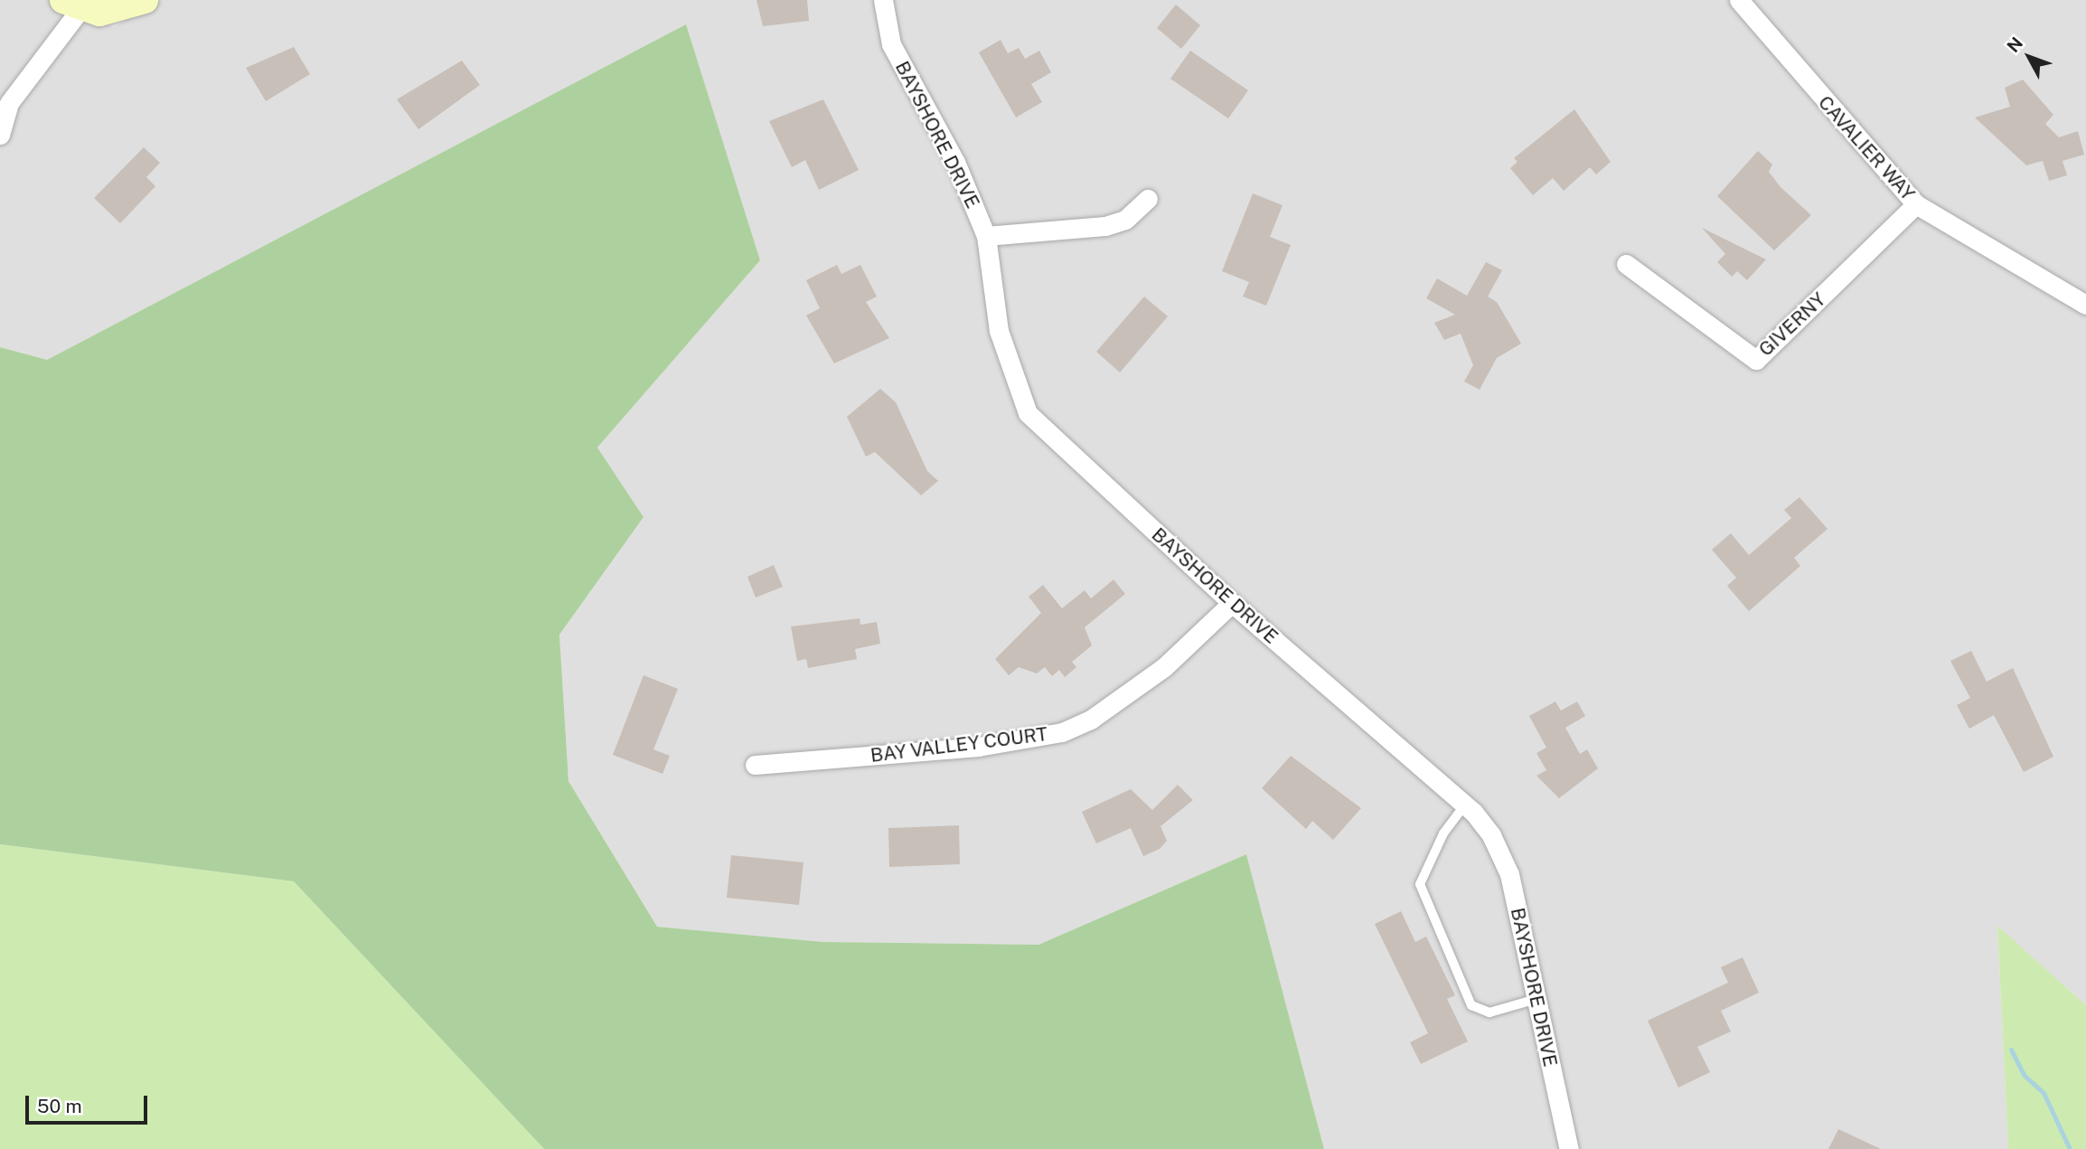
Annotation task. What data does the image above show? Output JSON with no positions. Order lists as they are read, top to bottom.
{
  "streets": {
    "street": [
      "BAYSHORE DRIVE",
      "CAVALIER WAY",
      "GIVERNY",
      "BAY VALLEY COURT"
    ]
  },
  "crossings": [
    ["BAYSHORE DRIVE", "BAY VALLEY COURT"],
    ["CAVALIER WAY", "GIVERNY"]
  ],
  "scale_bar": "50 m",
  "north": "top left"
}
